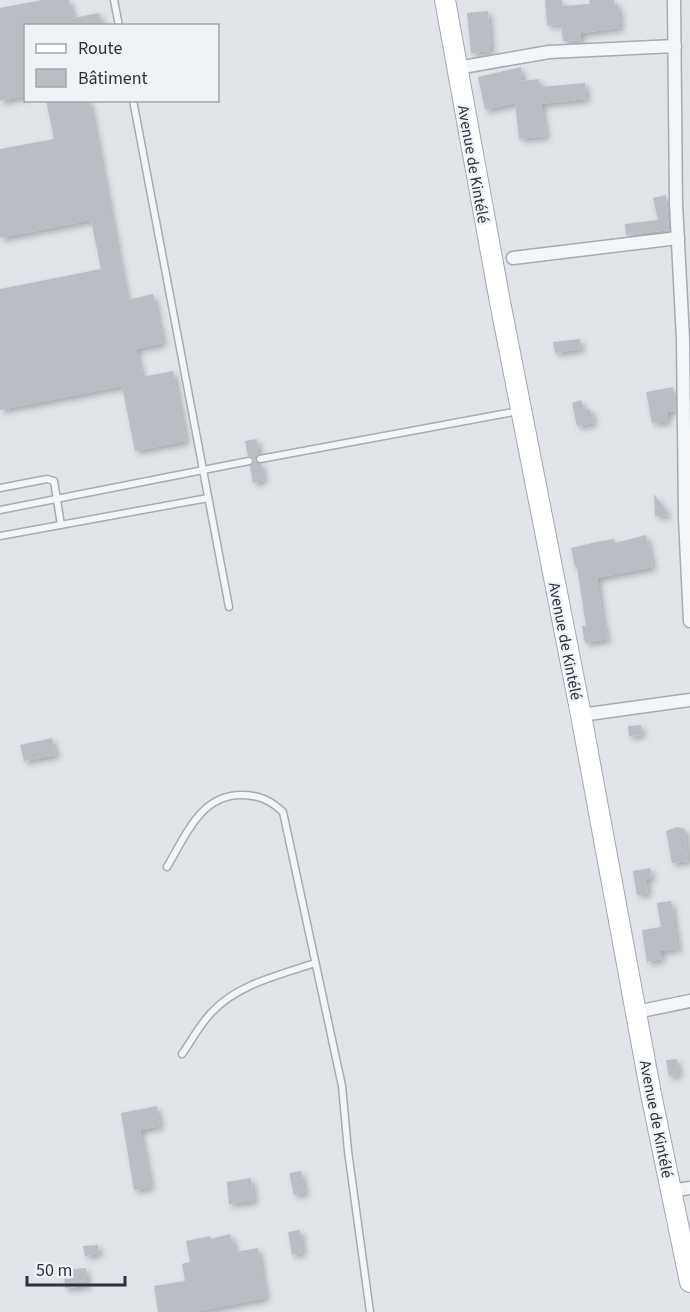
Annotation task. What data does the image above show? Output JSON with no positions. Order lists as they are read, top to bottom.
{
  "streets": {
    "main road": ["Avenue de Kintélé"]
  },
  "legend": ["Route", "Bâtiment"],
  "scale_bar": "50 m"
}
